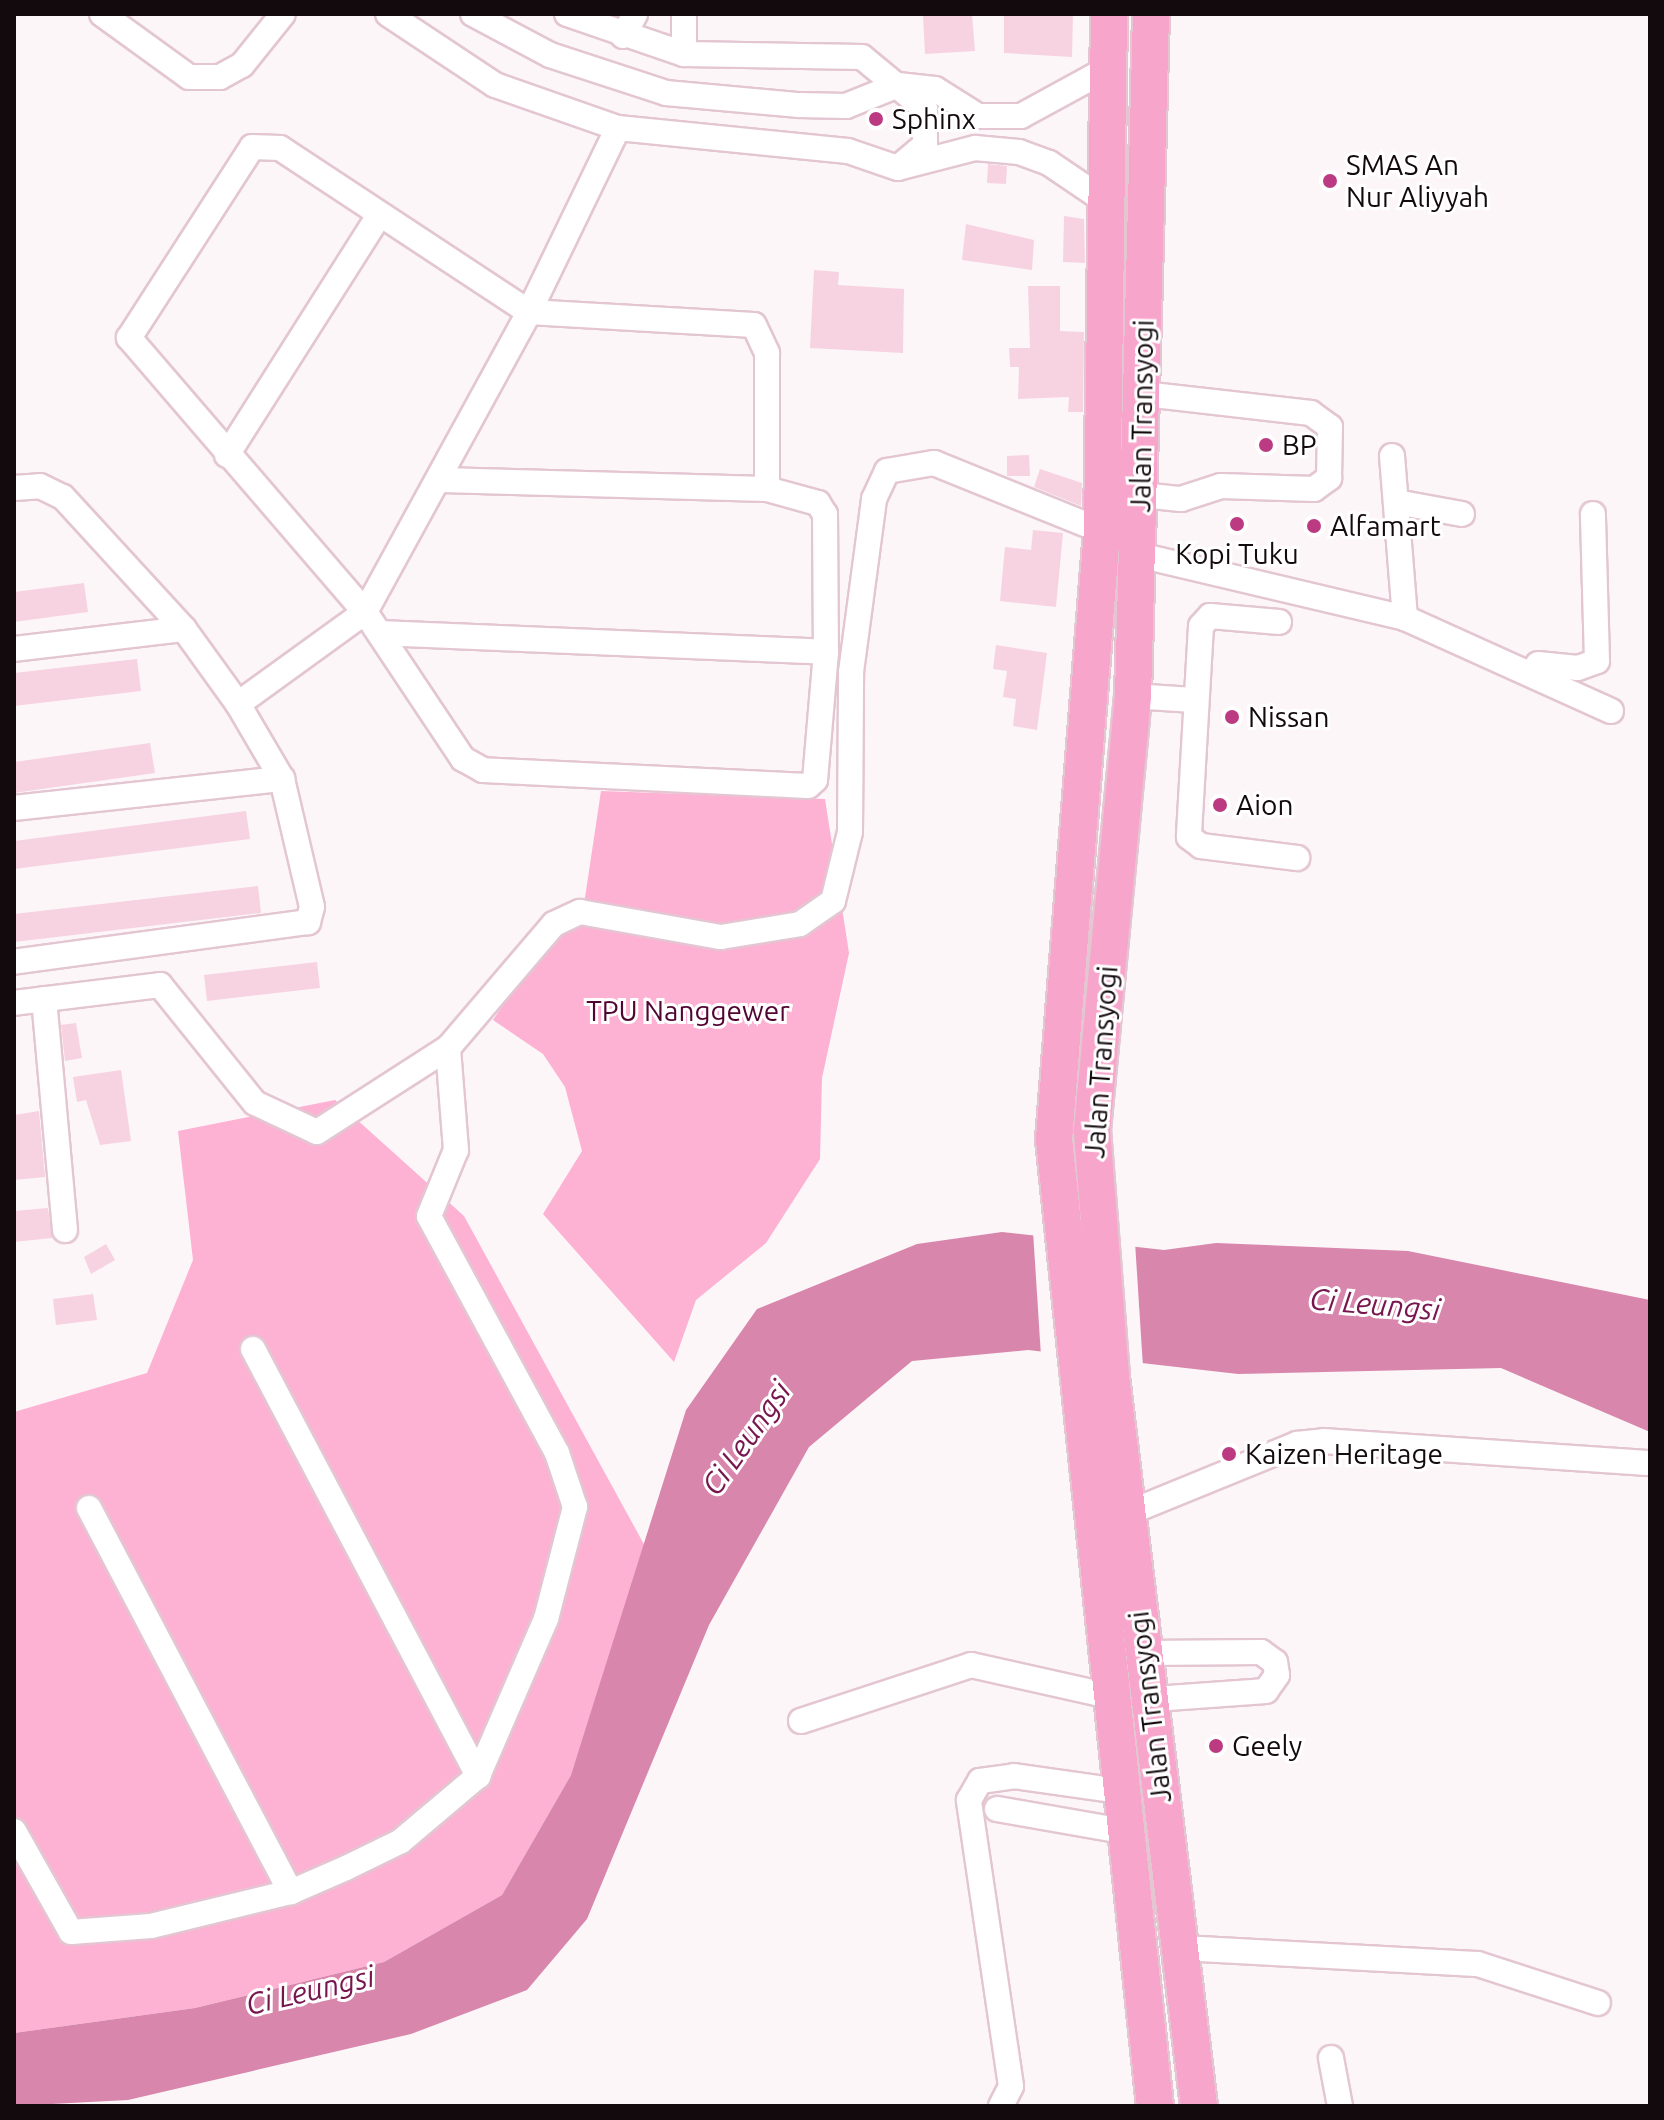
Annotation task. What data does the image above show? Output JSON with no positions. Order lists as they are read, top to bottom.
{
  "streets": {
    "highway": ["Jalan Transyogi"]
  },
  "water": ["Ci Leungsi"],
  "parks": ["TPU Nanggewer"],
  "places": [
    "Sphinx",
    "SMAS An Nur Aliyyah",
    "BP",
    "Kopi Tuku",
    "Alfamart",
    "Nissan",
    "Aion",
    "Kaizen Heritage",
    "Geely"
  ]
}
